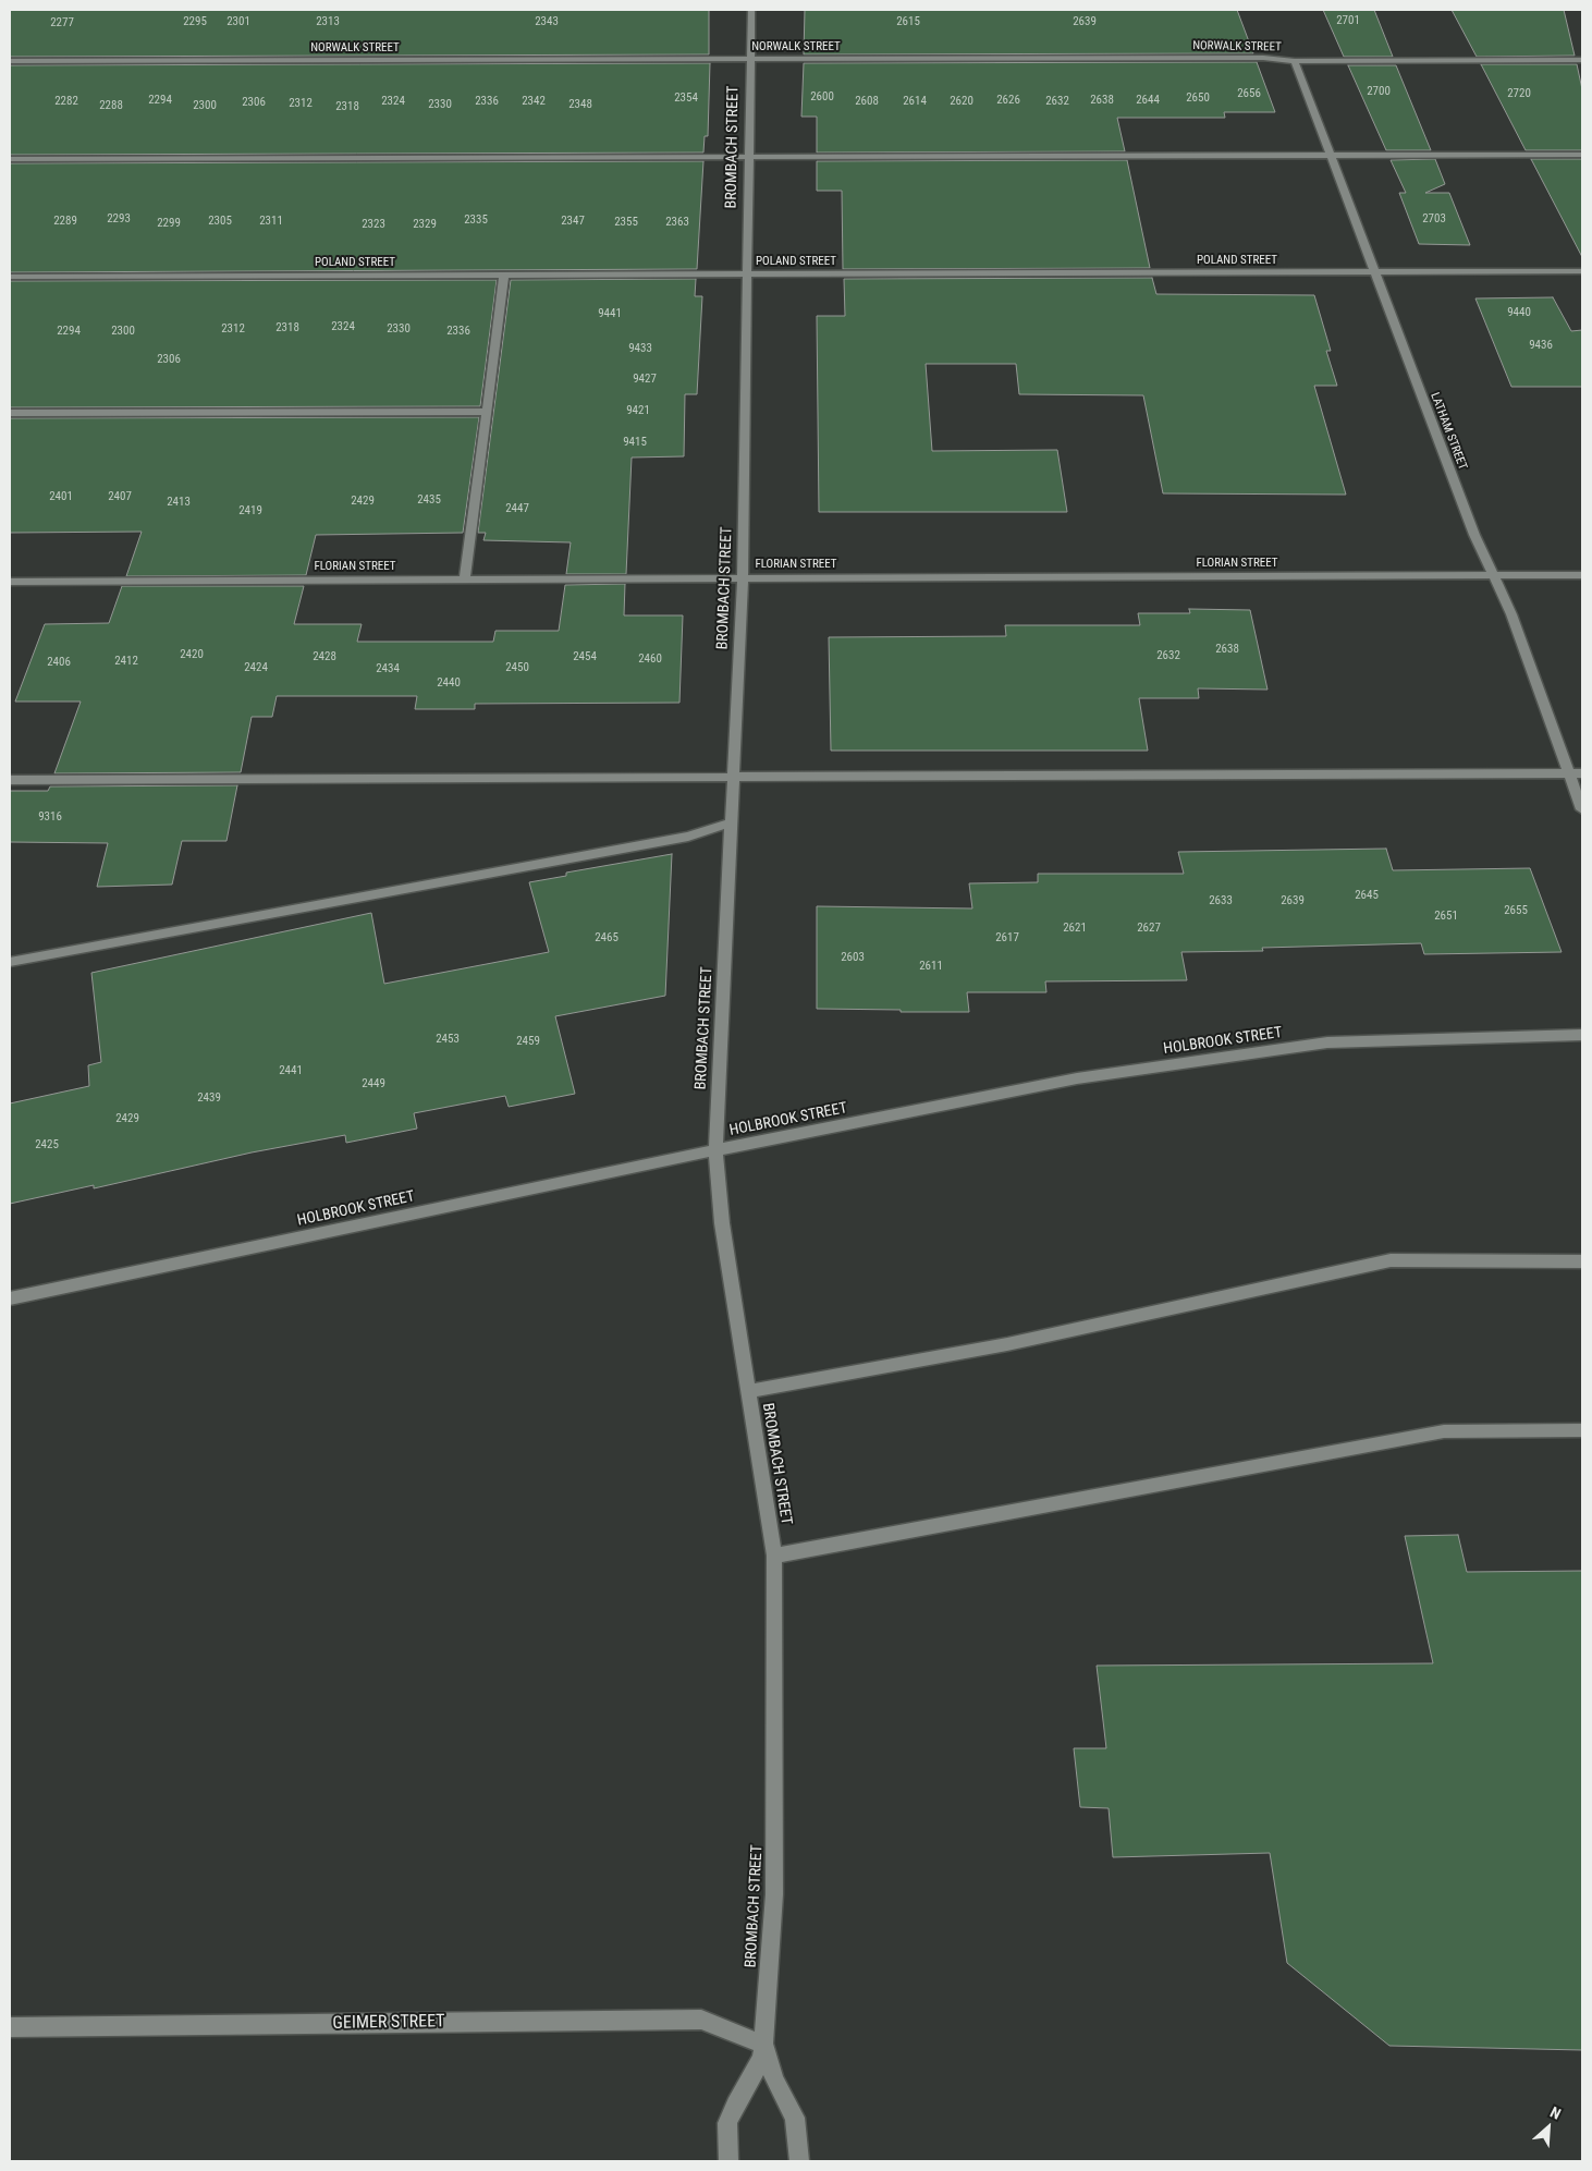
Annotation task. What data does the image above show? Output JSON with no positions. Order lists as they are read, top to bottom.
{
  "streets": {
    "street": [
      "NORWALK STREET",
      "BROMBACH STREET",
      "POLAND STREET",
      "LATHAM STREET",
      "FLORIAN STREET",
      "HOLBROOK STREET",
      "GEIMER STREET"
    ]
  },
  "crossings": [
    ["NORWALK STREET", "BROMBACH STREET"],
    ["NORWALK STREET", "LATHAM STREET"],
    ["BROMBACH STREET", "POLAND STREET"],
    ["BROMBACH STREET", "FLORIAN STREET"],
    ["BROMBACH STREET", "HOLBROOK STREET"],
    ["BROMBACH STREET", "GEIMER STREET"],
    ["POLAND STREET", "LATHAM STREET"],
    ["LATHAM STREET", "FLORIAN STREET"]
  ],
  "house_numbers": [
    "2701",
    "2295",
    "2301",
    "2313",
    "2343",
    "2615",
    "2639",
    "2277",
    "2700",
    "2656",
    "2720",
    "2600",
    "2354",
    "2650",
    "2294",
    "2626",
    "2638",
    "2644",
    "2282",
    "2324",
    "2336",
    "2342",
    "2608",
    "2614",
    "2620",
    "2632",
    "2306",
    "2312",
    "2330",
    "2348",
    "2288",
    "2300",
    "2318",
    "2293",
    "2703",
    "2335",
    "2289",
    "2305",
    "2311",
    "2347",
    "2355",
    "2363",
    "2299",
    "2323",
    "2329",
    "9440",
    "9441",
    "2324",
    "2318",
    "2312",
    "2330",
    "2294",
    "2300",
    "2336",
    "9436",
    "9433",
    "2306",
    "9427",
    "9421",
    "9415",
    "2401",
    "2407",
    "2435",
    "2429",
    "2413",
    "2447",
    "2419",
    "2638",
    "2420",
    "2632",
    "2428",
    "2454",
    "2460",
    "2412",
    "2406",
    "2424",
    "2450",
    "2434",
    "2440",
    "9316",
    "2645",
    "2633",
    "2639",
    "2655",
    "2651",
    "2621",
    "2627",
    "2465",
    "2617",
    "2603",
    "2611",
    "2453",
    "2459",
    "2441",
    "2449",
    "2439",
    "2429",
    "2425"
  ],
  "north": "top right"
}
